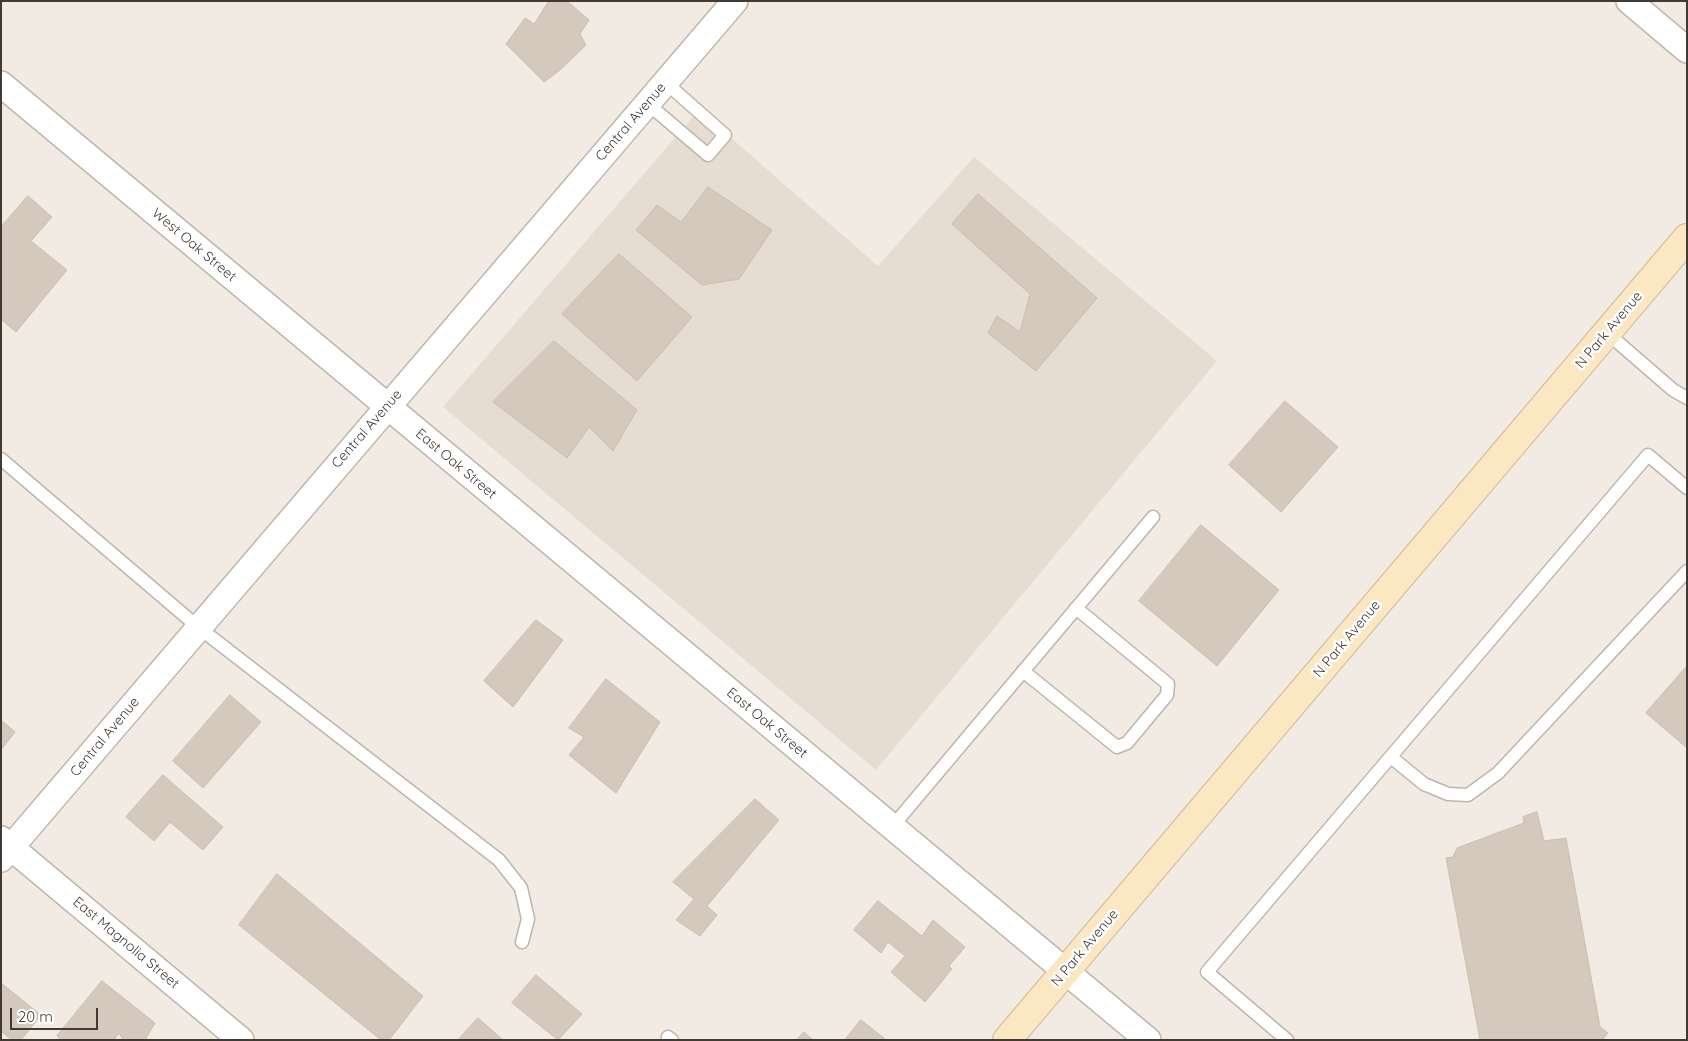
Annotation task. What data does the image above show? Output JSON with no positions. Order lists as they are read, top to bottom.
{
  "streets": {
    "main road": ["N Park Avenue"],
    "street": [
      "Central Avenue",
      "West Oak Street",
      "East Oak Street",
      "East Magnolia Street"
    ]
  },
  "crossings": [
    ["Central Avenue", "West Oak Street"],
    ["Central Avenue", "East Oak Street"],
    ["Central Avenue", "East Magnolia Street"],
    ["West Oak Street", "East Oak Street"],
    ["N Park Avenue", "East Oak Street"]
  ],
  "scale_bar": "20 m"
}
